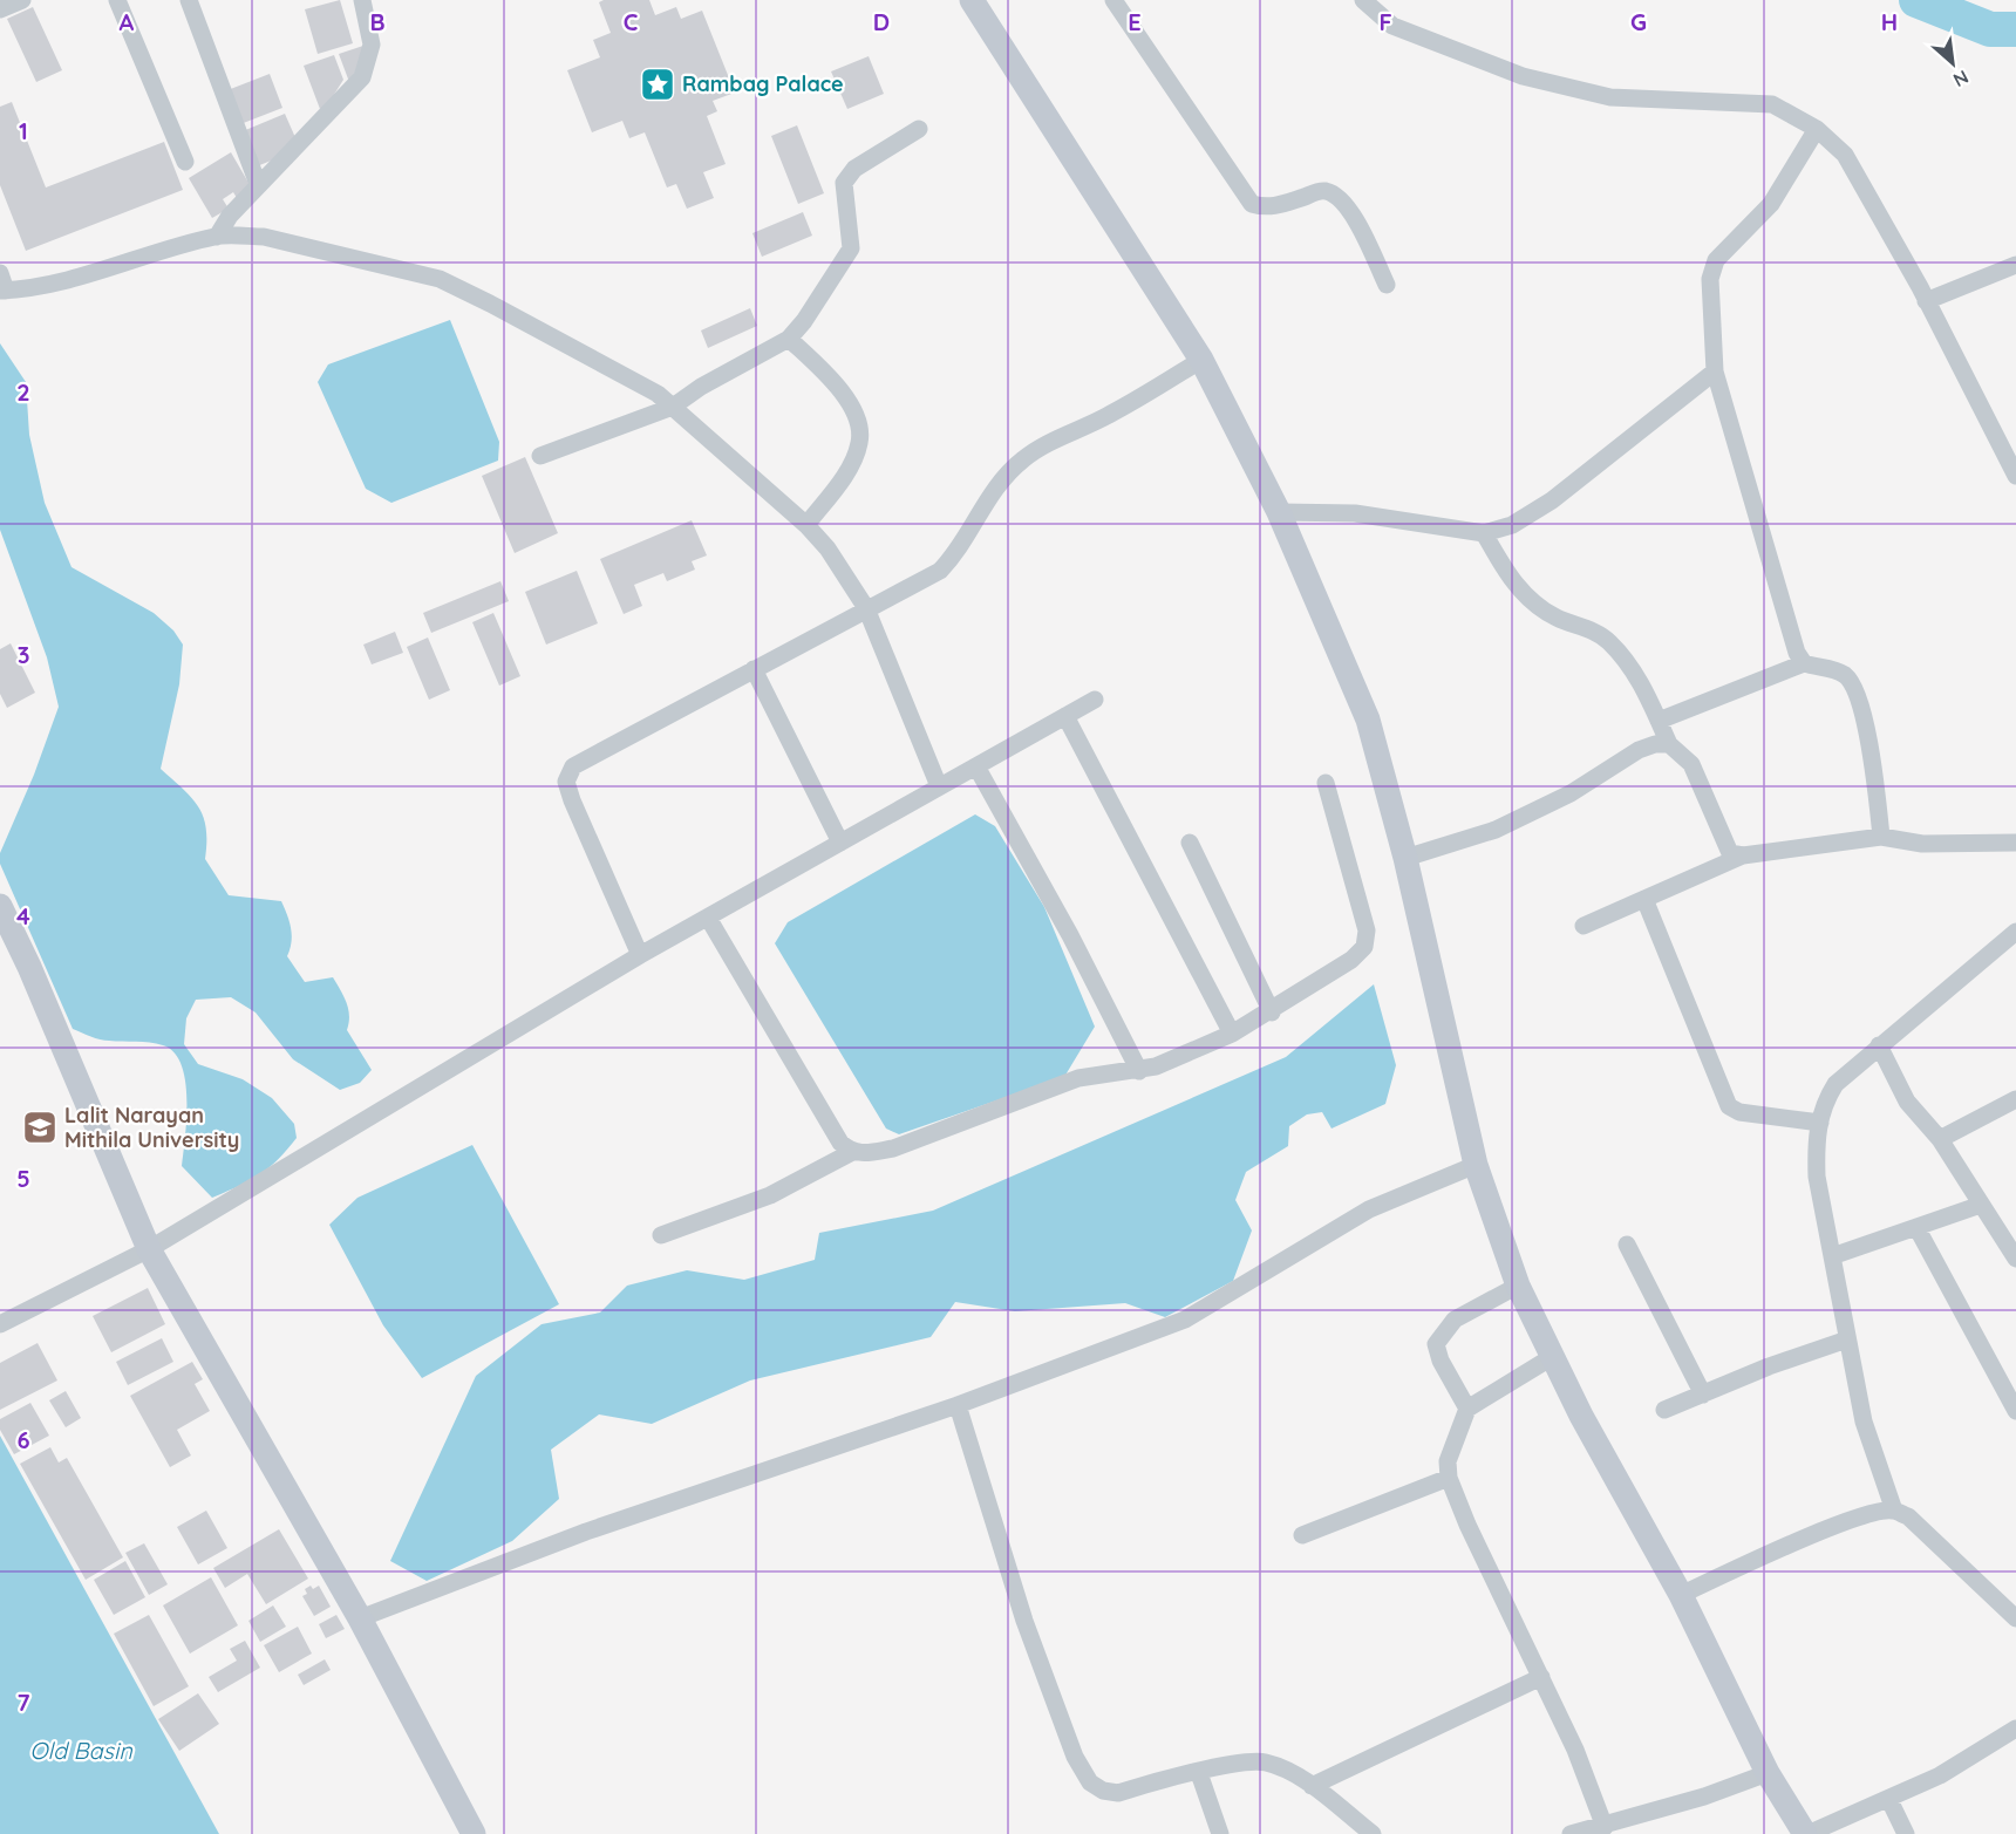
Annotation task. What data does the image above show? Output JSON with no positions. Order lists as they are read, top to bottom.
{
  "water": ["Old Basin"],
  "places": {
    "place": ["Rambag Palace"],
    "school or university": ["Lalit Narayan Mithila University"]
  },
  "north": "bottom right",
  "grid": {
    "columns": [
      "A",
      "B",
      "C",
      "D",
      "E",
      "F",
      "G",
      "H"
    ],
    "rows": [
      "1",
      "2",
      "3",
      "4",
      "5",
      "6",
      "7"
    ]
  }
}
